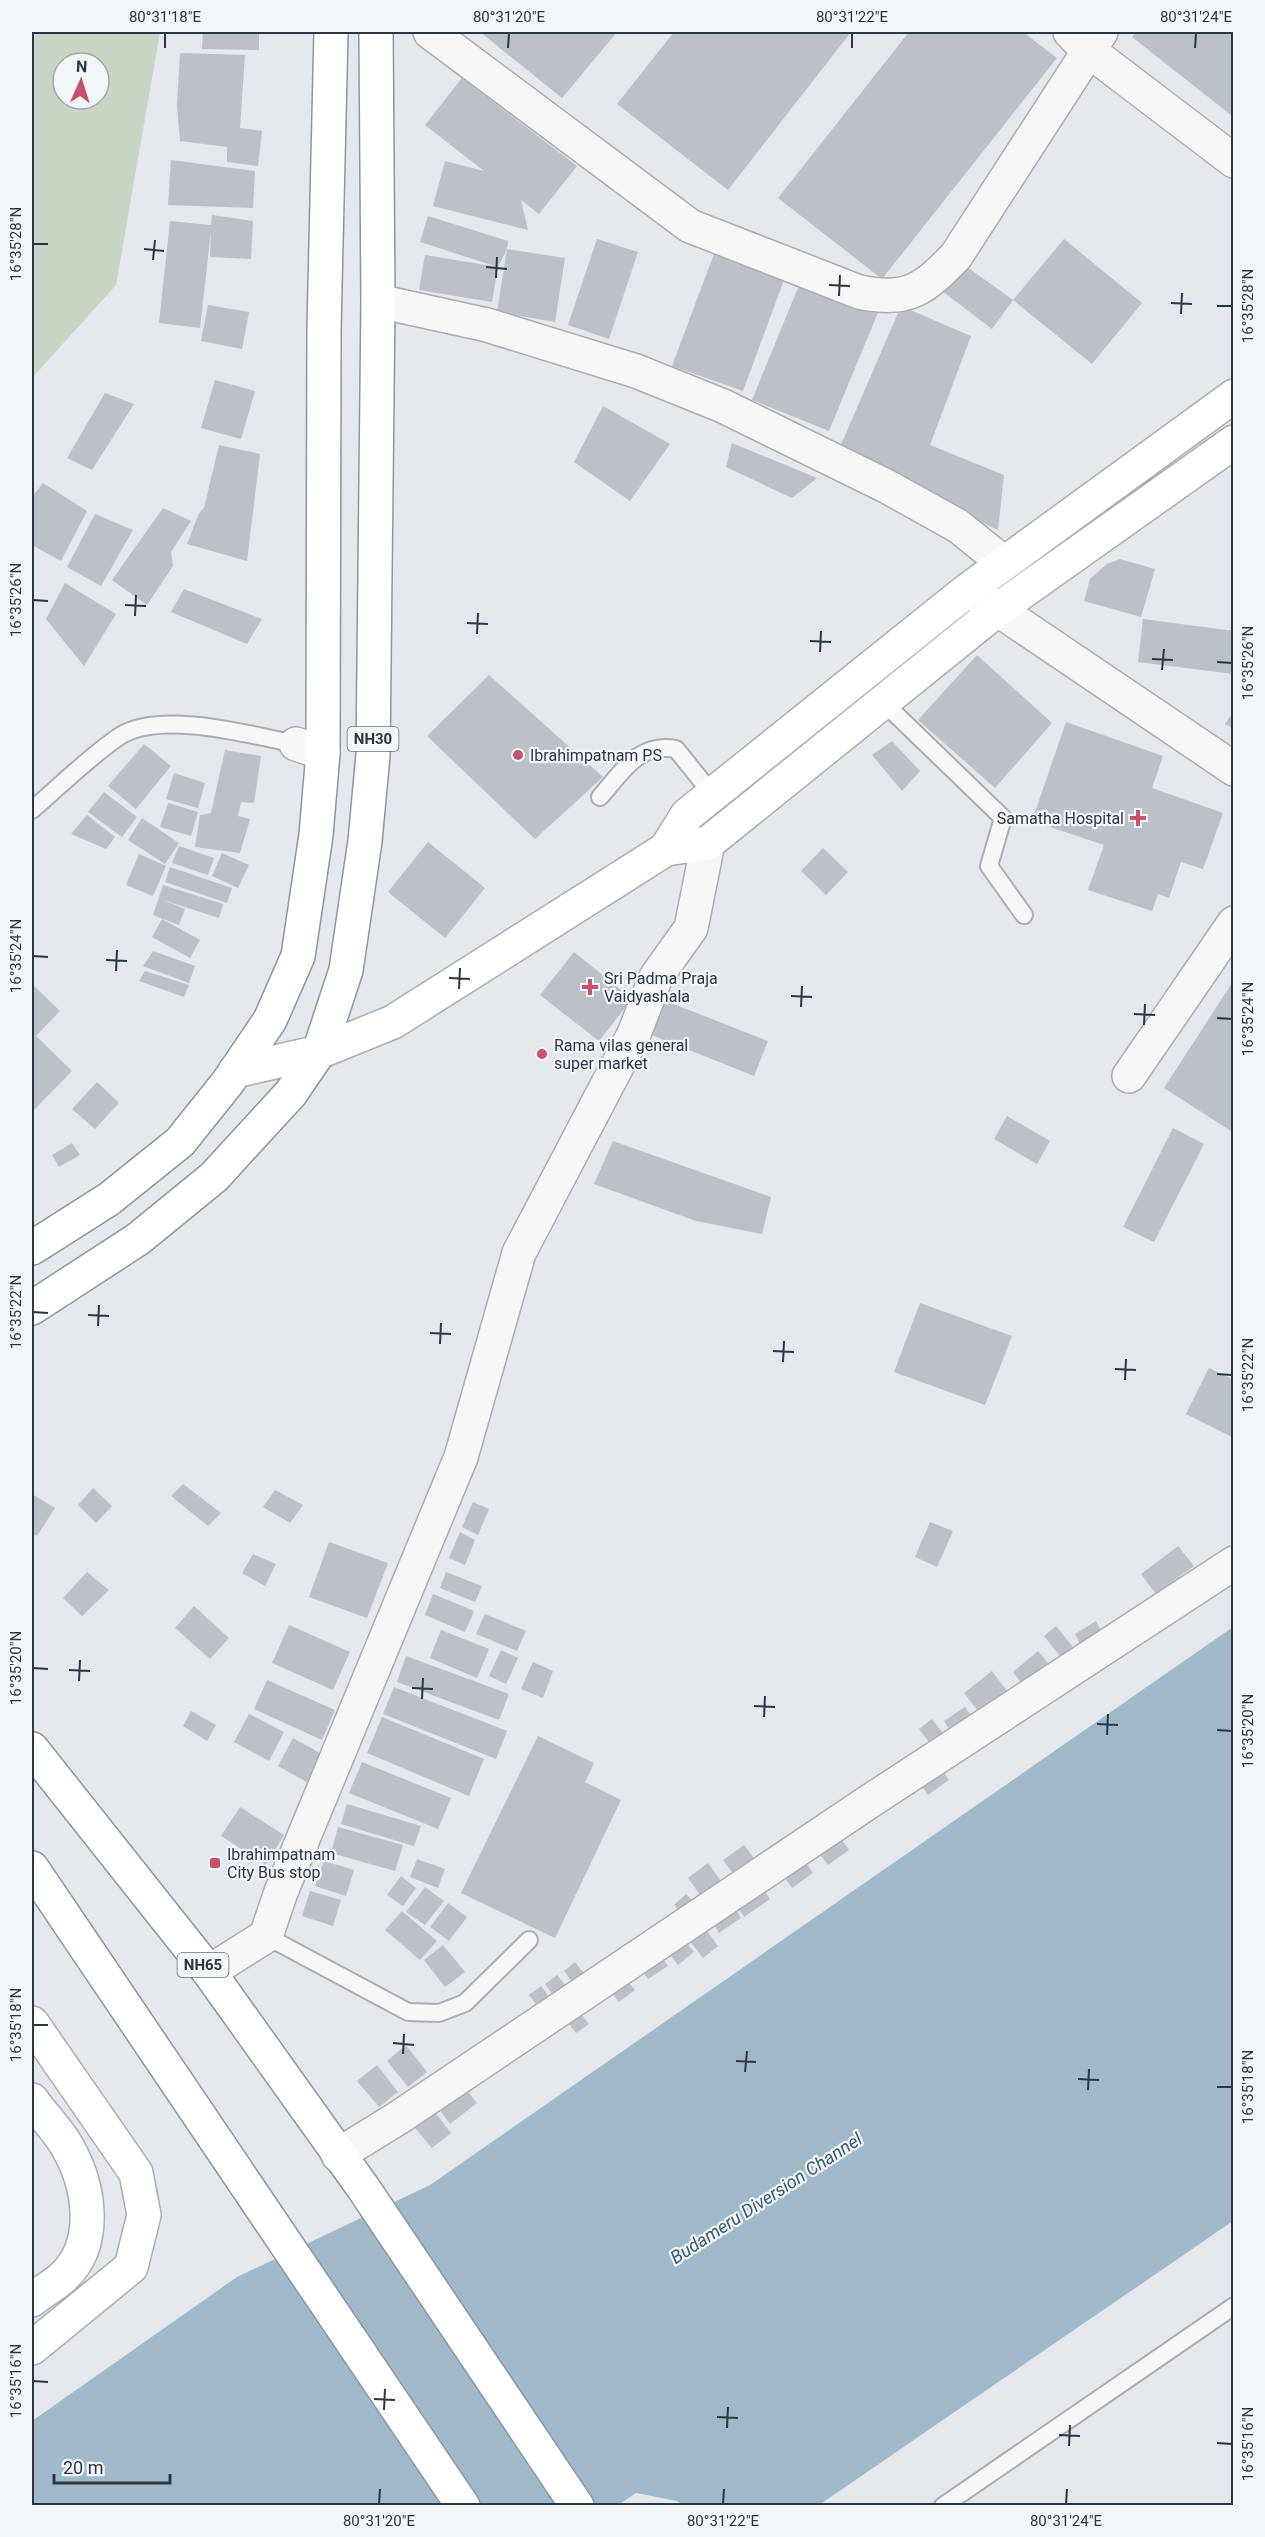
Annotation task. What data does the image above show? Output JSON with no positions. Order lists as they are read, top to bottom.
{
  "streets": {
    "main road": ["NH30", "NH65"]
  },
  "water": ["Budameru Diversion Channel"],
  "places": {
    "other": ["Ibrahimpatnam PS", "Rama vilas general super market"],
    "health": ["Samatha Hospital", "Sri Padma Praja Vaidyashala"],
    "transit": ["Ibrahimpatnam City Bus stop"]
  },
  "scale_bar": "20 m",
  "north": "top",
  "coordinates": [
    "80°31'18\"E",
    "80°31'20\"E",
    "80°31'22\"E",
    "80°31'24\"E",
    "16°35'28\"N",
    "16°35'26\"N",
    "16°35'24\"N",
    "16°35'22\"N",
    "16°35'20\"N",
    "16°35'18\"N",
    "16°35'16\"N"
  ]
}
